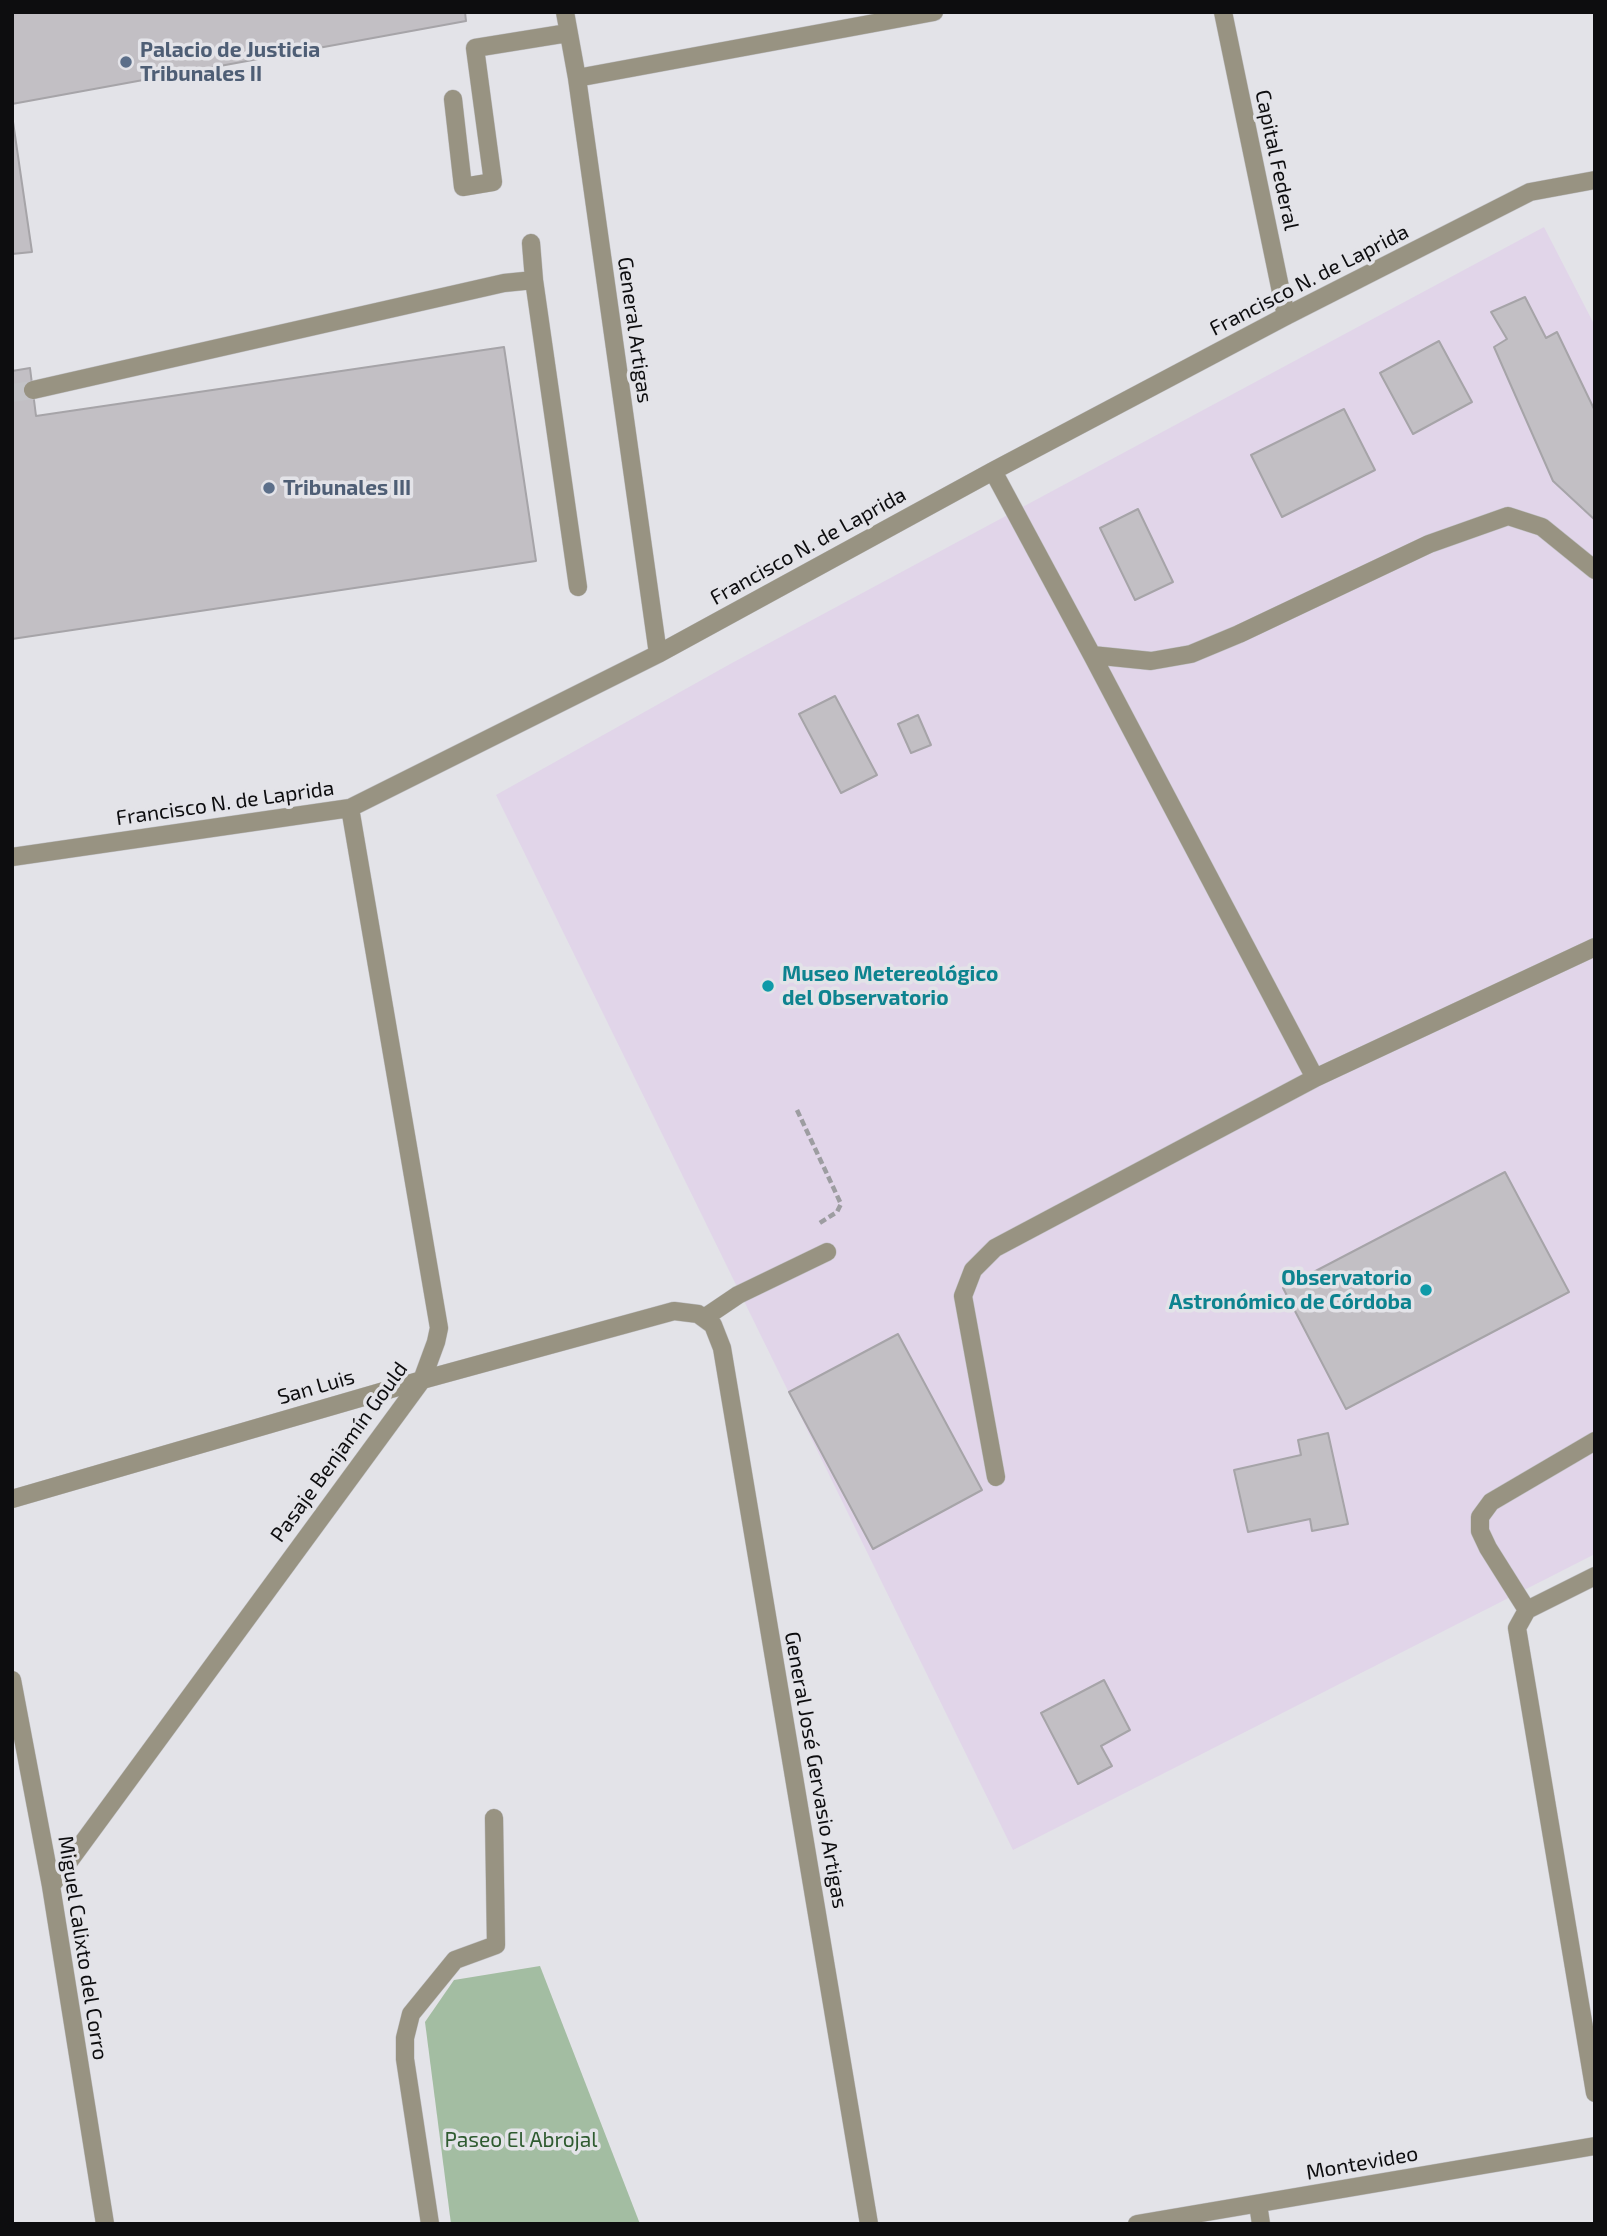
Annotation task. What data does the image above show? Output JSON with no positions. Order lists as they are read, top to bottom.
{
  "streets": {
    "street": [
      "Capital Federal",
      "Francisco N. de Laprida",
      "General Artigas",
      "San Luis",
      "Pasaje Benjamín Gould",
      "General José Gervasio Artigas",
      "Miguel Calixto del Corro",
      "Montevideo"
    ]
  },
  "crossings": [
    ["Capital Federal", "Francisco N. de Laprida"],
    ["Francisco N. de Laprida", "General Artigas"],
    ["Francisco N. de Laprida", "Pasaje Benjamín Gould"],
    ["San Luis", "Pasaje Benjamín Gould"],
    ["San Luis", "General José Gervasio Artigas"],
    ["Pasaje Benjamín Gould", "Miguel Calixto del Corro"]
  ],
  "parks": ["Paseo El Abrojal"],
  "places": [
    "Palacio de Justicia Tribunales II",
    "Tribunales III",
    "Museo Metereológico del Observatorio",
    "Observatorio Astronómico de Córdoba"
  ]
}
